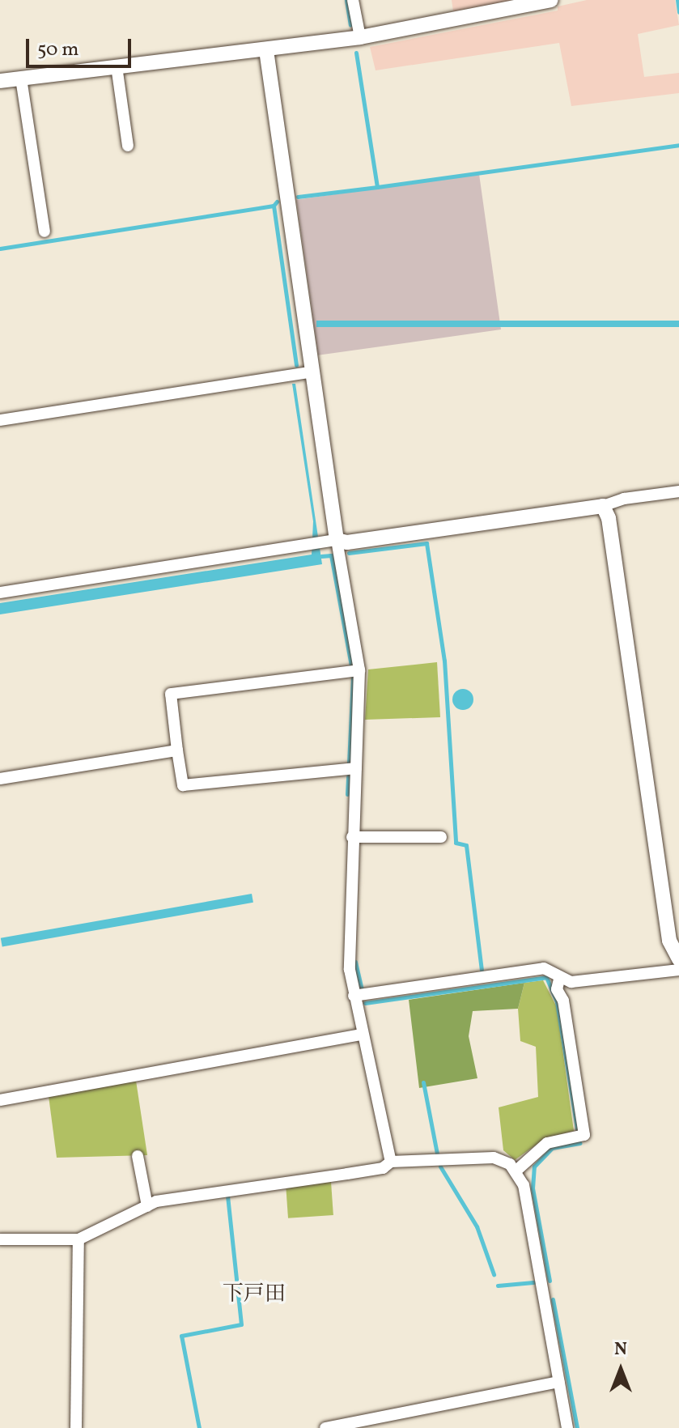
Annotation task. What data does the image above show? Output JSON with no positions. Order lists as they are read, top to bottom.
{
  "districts": ["下戸田"],
  "scale_bar": "50 m",
  "north": "top"
}
